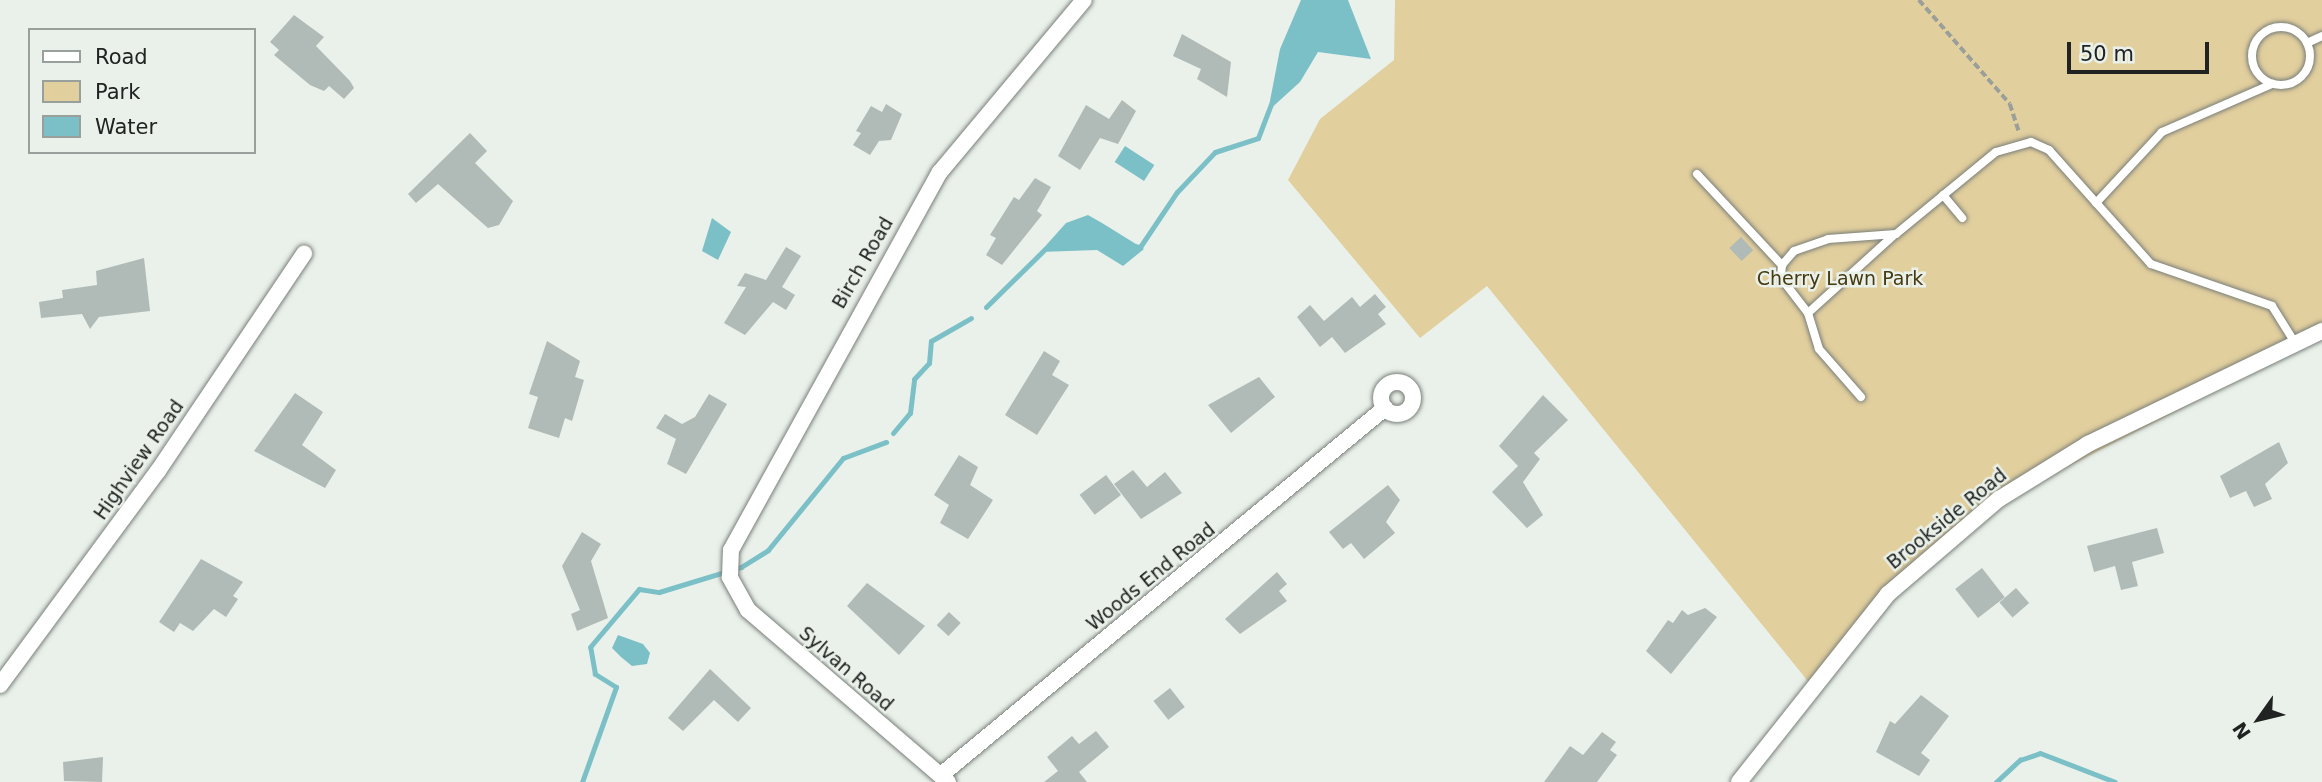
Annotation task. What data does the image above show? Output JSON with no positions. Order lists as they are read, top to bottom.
{
  "streets": {
    "street": [
      "Birch Road",
      "Highview Road",
      "Brookside Road",
      "Woods End Road",
      "Sylvan Road"
    ]
  },
  "crossings": [
    ["Birch Road", "Sylvan Road"],
    ["Woods End Road", "Sylvan Road"]
  ],
  "parks": ["Cherry Lawn Park"],
  "legend": ["Road", "Park", "Water"],
  "scale_bar": "50 m",
  "north": "bottom left"
}
